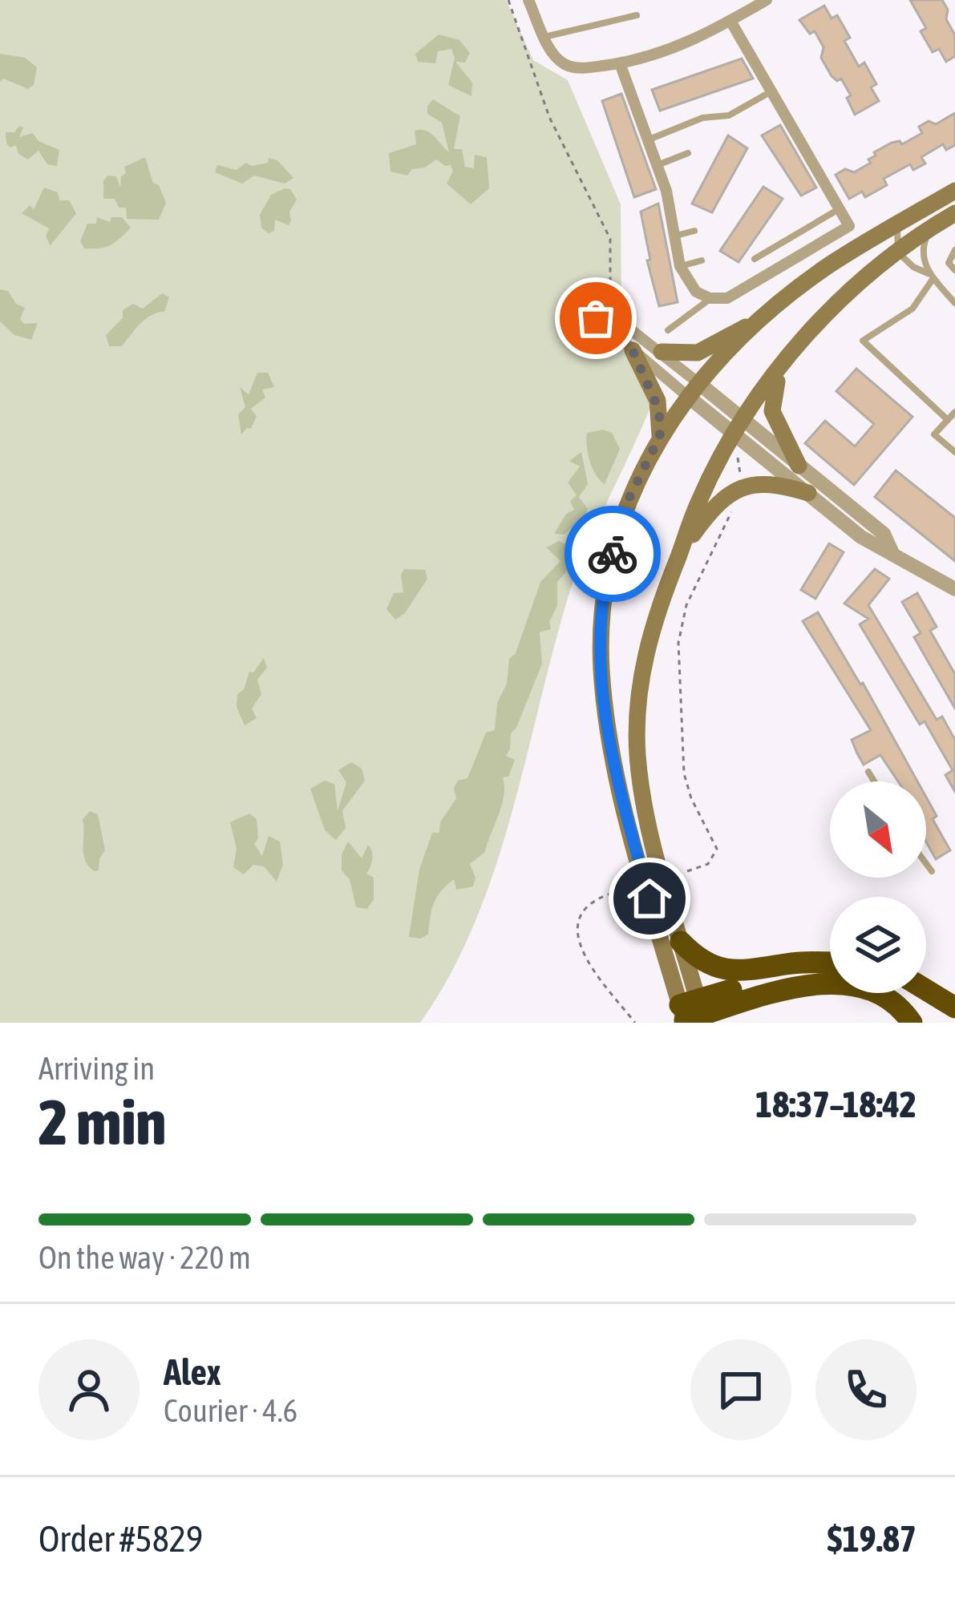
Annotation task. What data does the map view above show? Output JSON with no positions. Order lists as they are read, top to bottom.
{
  "north": "bottom right",
  "page": {
    "heading": ["2 min", "Arriving in", "18:37–18:42"],
    "panel": [
      "Alex",
      "Courier · 4.6",
      "Order #5829",
      "$19.87"
    ],
    "bar": "On the way · 220 m"
  }
}
